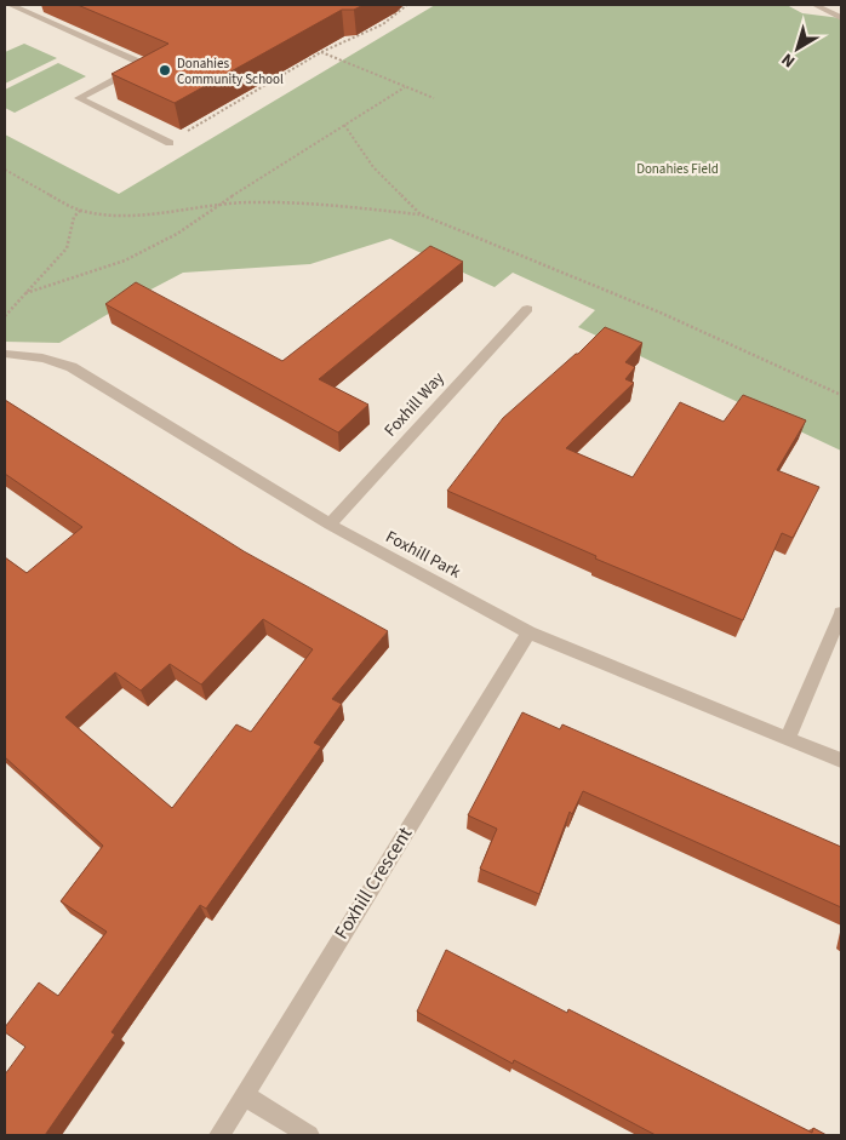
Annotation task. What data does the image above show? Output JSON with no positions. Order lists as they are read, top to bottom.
{
  "streets": {
    "street": ["Foxhill Way", "Foxhill Park", "Foxhill Crescent"]
  },
  "crossings": [
    ["Foxhill Way", "Foxhill Park"],
    ["Foxhill Park", "Foxhill Crescent"]
  ],
  "parks": ["Donahies Field"],
  "places": ["Donahies Community School"],
  "north": "bottom left"
}
